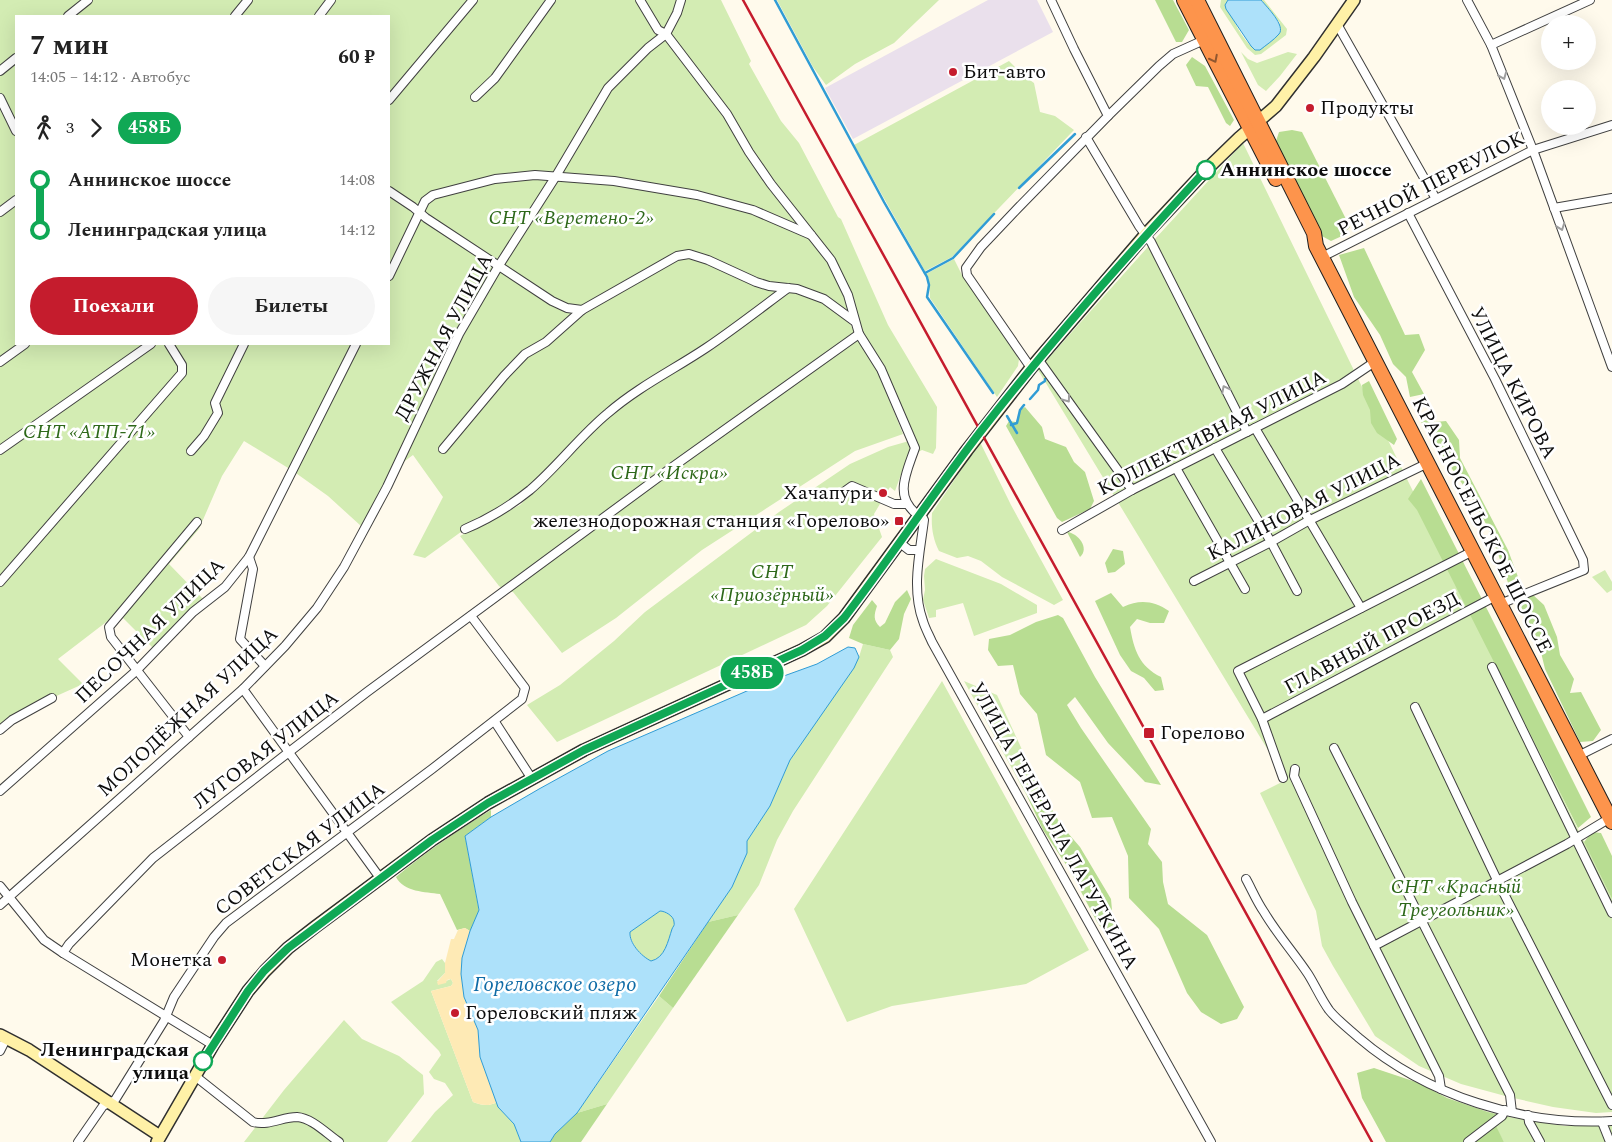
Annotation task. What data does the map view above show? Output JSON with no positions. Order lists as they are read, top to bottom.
{
  "streets": {
    "highway": ["КРАСНОСЕЛЬСКОЕ ШОССЕ"],
    "street": [
      "РЕЧНОЙ ПЕРЕУЛОК",
      "ДРУЖНАЯ УЛИЦА",
      "УЛИЦА КИРОВА",
      "КОЛЛЕКТИВНАЯ УЛИЦА",
      "КАЛИНОВАЯ УЛИЦА",
      "ПЕСОЧНАЯ УЛИЦА",
      "ГЛАВНЫЙ ПРОЕЗД",
      "МОЛОДЁЖНАЯ УЛИЦА",
      "ЛУГОВАЯ УЛИЦА",
      "УЛИЦА ГЕНЕРАЛА ЛАГУТКИНА",
      "СОВЕТСКАЯ УЛИЦА"
    ]
  },
  "crossings": [
    ["РЕЧНОЙ ПЕРЕУЛОК", "УЛИЦА КИРОВА"],
    ["РЕЧНОЙ ПЕРЕУЛОК", "КРАСНОСЕЛЬСКОЕ ШОССЕ"],
    ["ДРУЖНАЯ УЛИЦА", "МОЛОДЁЖНАЯ УЛИЦА"],
    ["УЛИЦА КИРОВА", "ГЛАВНЫЙ ПРОЕЗД"],
    ["КОЛЛЕКТИВНАЯ УЛИЦА", "КРАСНОСЕЛЬСКОЕ ШОССЕ"],
    ["КАЛИНОВАЯ УЛИЦА", "КРАСНОСЕЛЬСКОЕ ШОССЕ"],
    ["КРАСНОСЕЛЬСКОЕ ШОССЕ", "ГЛАВНЫЙ ПРОЕЗД"],
    ["ЛУГОВАЯ УЛИЦА", "СОВЕТСКАЯ УЛИЦА"]
  ],
  "water": ["Гореловское озеро"],
  "parks": [
    "СНТ «Веретено-2»",
    "СНТ «АТП-71»",
    "СНТ «Искра»",
    "СНТ «Приозёрный»",
    "СНТ «Красный Треугольник»"
  ],
  "places": {
    "other": [
      "Бит-авто",
      "Продукты",
      "Аннинское шоссе",
      "Хачапури",
      "Монетка",
      "Гореловский пляж",
      "Ленинградская улица"
    ],
    "transit": ["железнодорожная станция «Горелово»", "Горелово"]
  },
  "lines": ["bus line 458Б"],
  "page": {
    "on_map": "458Б",
    "map_buttons": ["+", "−"],
    "heading": ["7 мин", "14:05 – 14:12 · Автобус", "60 ₽"],
    "legs": ["3", "458Б"],
    "list": [
      {
        "name": "Аннинское шоссе",
        "value": "14:08"
      },
      {
        "name": "Ленинградская улица",
        "value": "14:12"
      }
    ],
    "buttons": ["Поехали", "Билеты"]
  }
}
